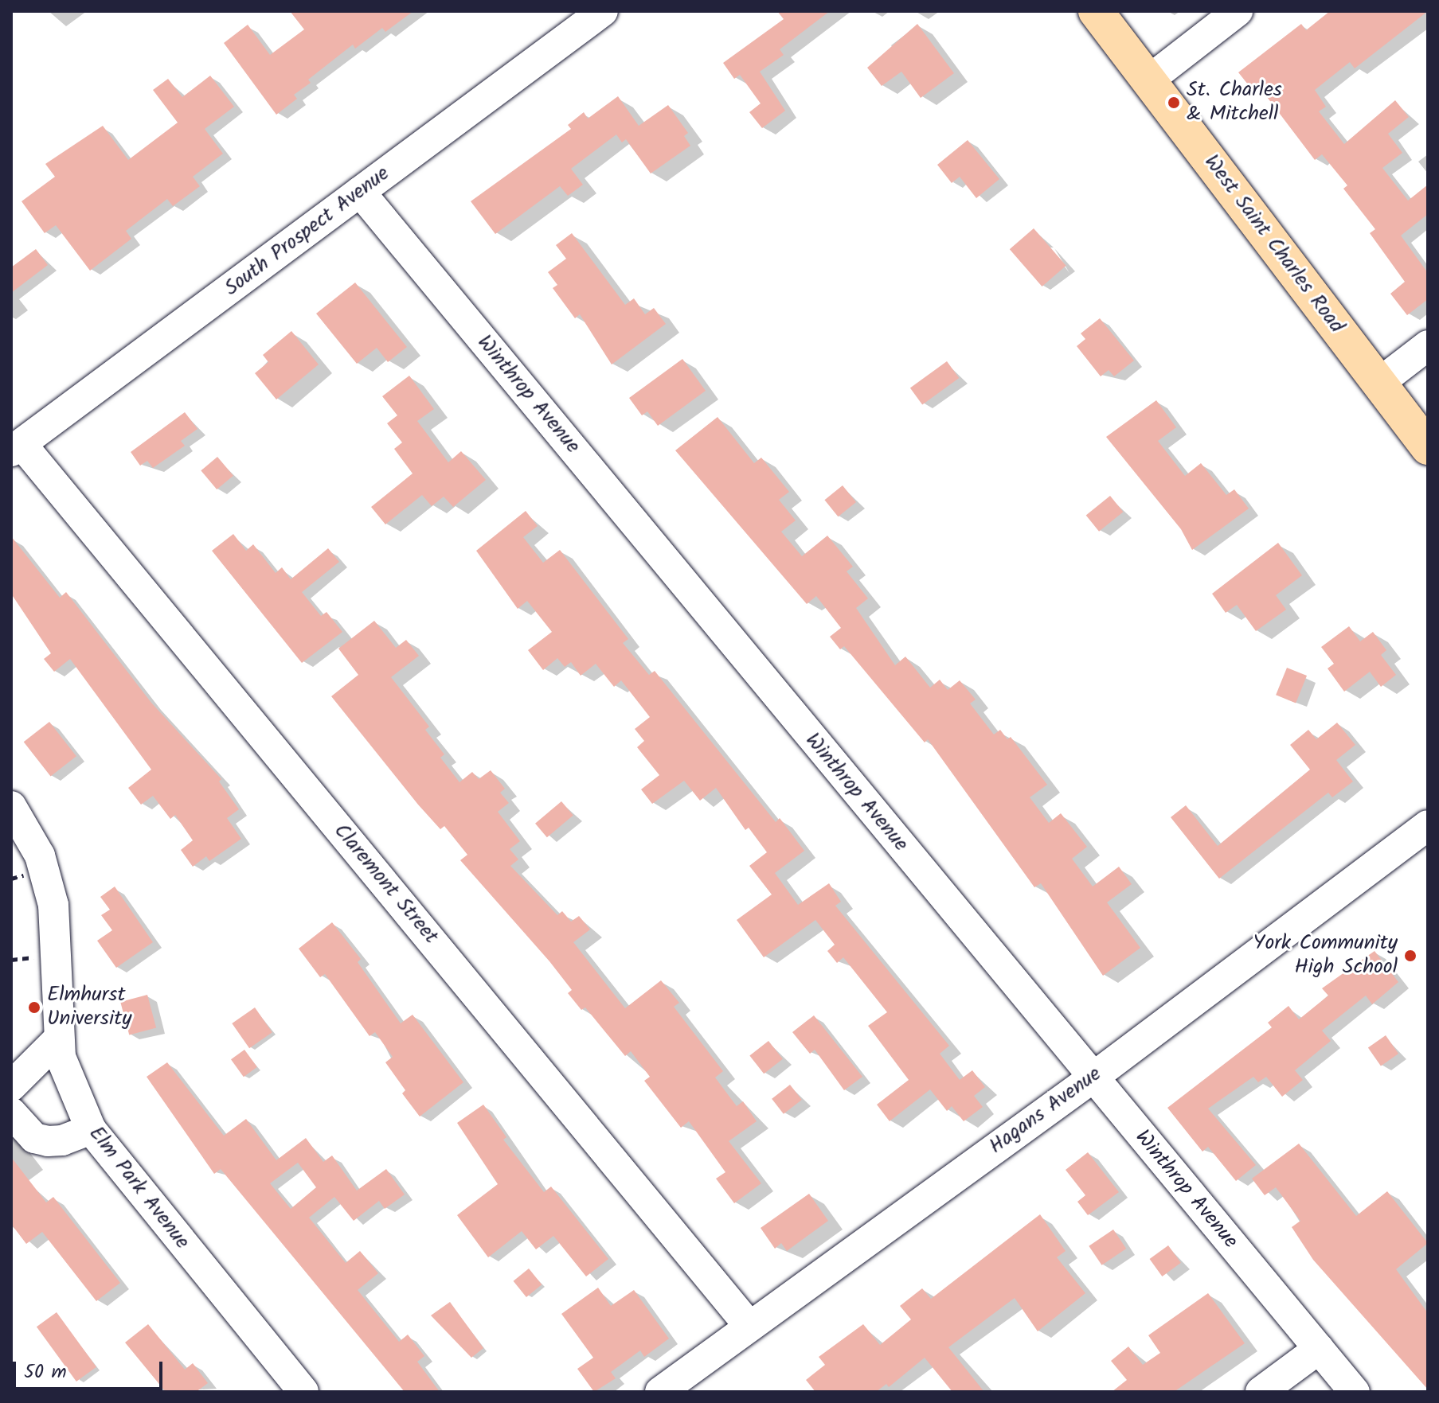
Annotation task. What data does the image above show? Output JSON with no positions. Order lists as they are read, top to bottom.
{
  "streets": {
    "main road": ["West Saint Charles Road"],
    "street": [
      "South Prospect Avenue",
      "Winthrop Avenue",
      "Claremont Street",
      "Hagans Avenue",
      "Elm Park Avenue"
    ]
  },
  "crossings": [
    ["South Prospect Avenue", "Winthrop Avenue"],
    ["South Prospect Avenue", "Claremont Street"],
    ["Winthrop Avenue", "Hagans Avenue"],
    ["Claremont Street", "Hagans Avenue"]
  ],
  "places": ["St. Charles & Mitchell", "York Community High School", "Elmhurst University"],
  "scale_bar": "50 m"
}
